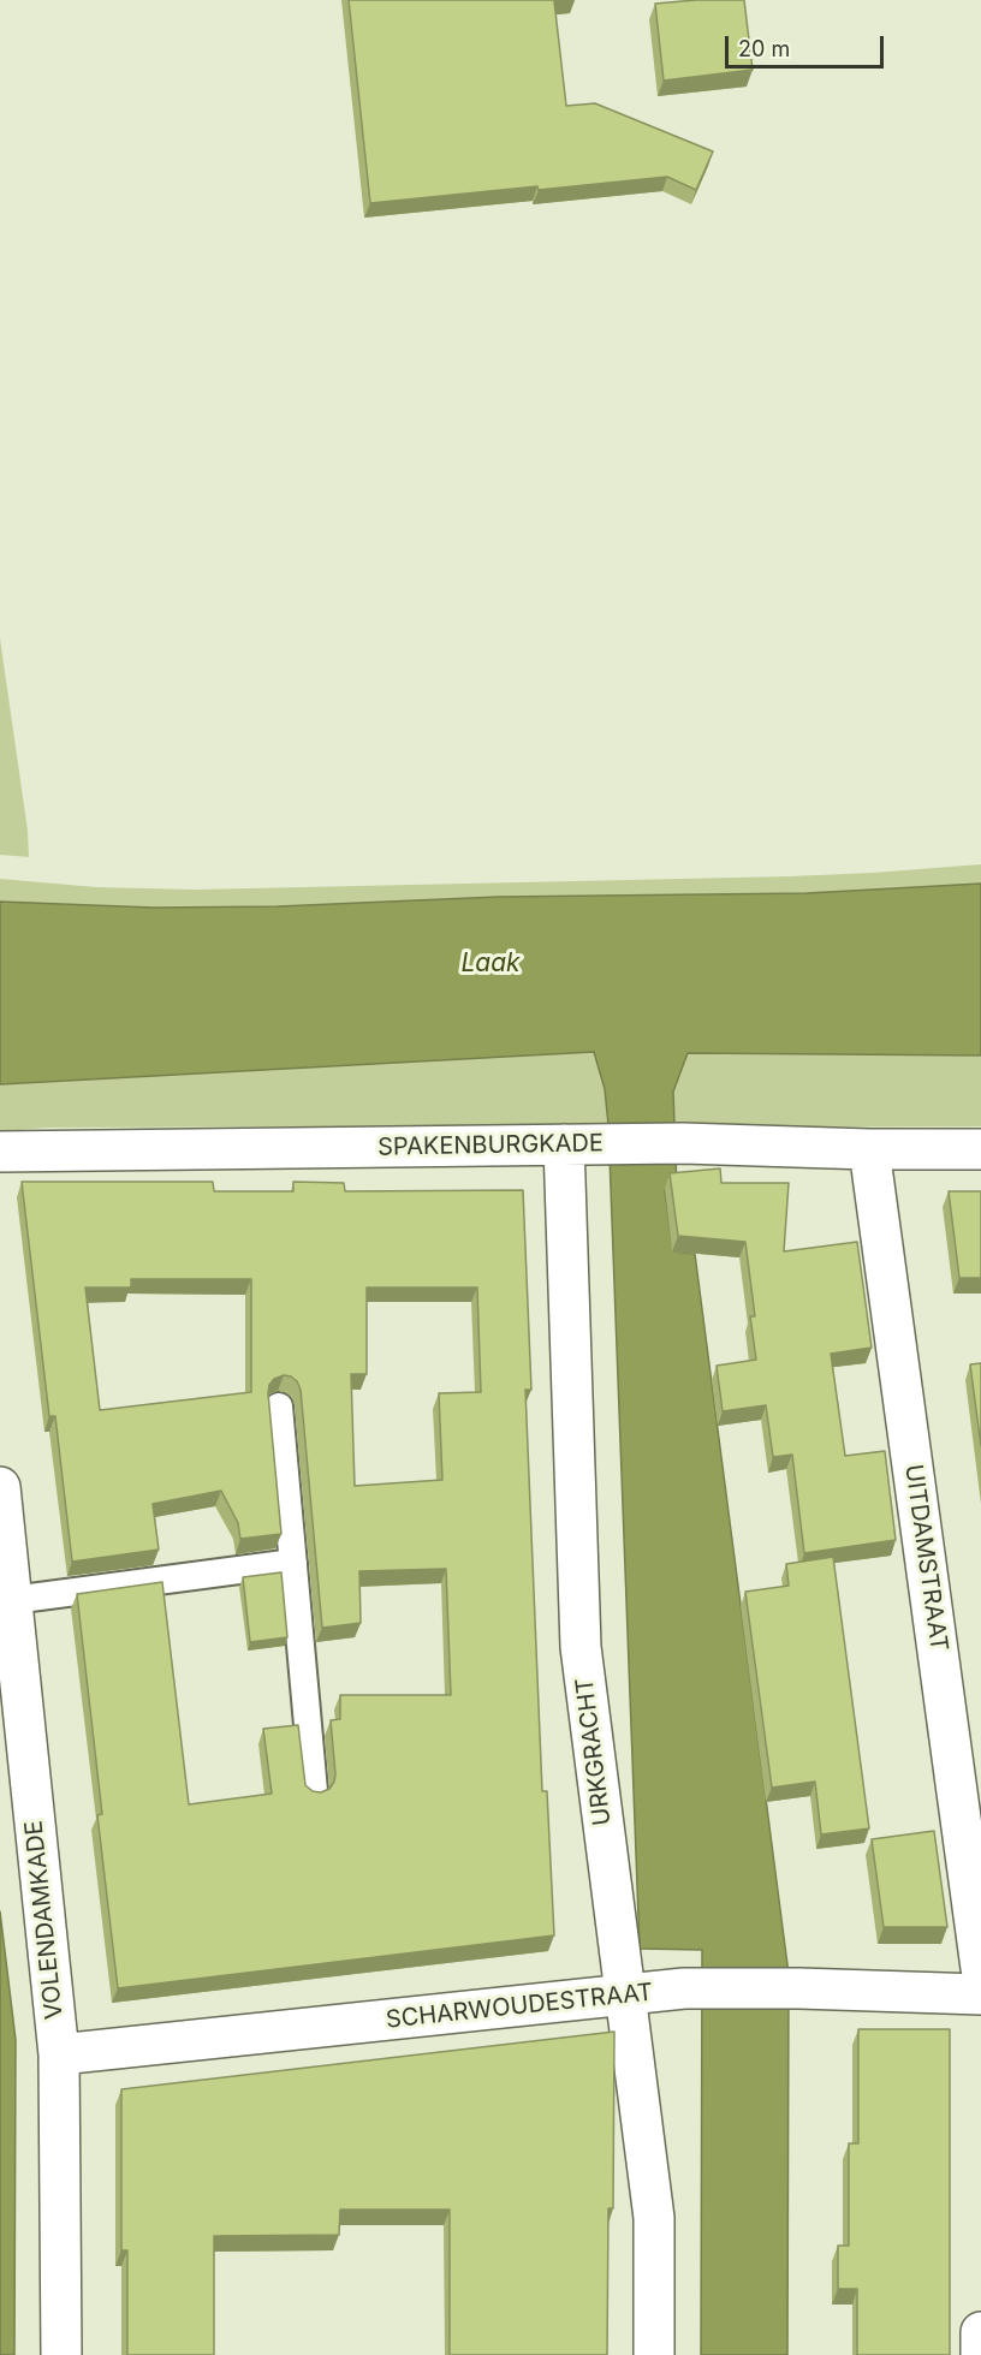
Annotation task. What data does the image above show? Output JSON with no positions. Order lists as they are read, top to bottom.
{
  "streets": {
    "street": [
      "SPAKENBURGKADE",
      "UITDAMSTRAAT",
      "URKGRACHT",
      "VOLENDAMKADE",
      "SCHARWOUDESTRAAT"
    ]
  },
  "crossings": [
    ["SPAKENBURGKADE", "UITDAMSTRAAT"],
    ["SPAKENBURGKADE", "URKGRACHT"],
    ["URKGRACHT", "SCHARWOUDESTRAAT"],
    ["VOLENDAMKADE", "SCHARWOUDESTRAAT"]
  ],
  "water": ["Laak"],
  "scale_bar": "20 m"
}
